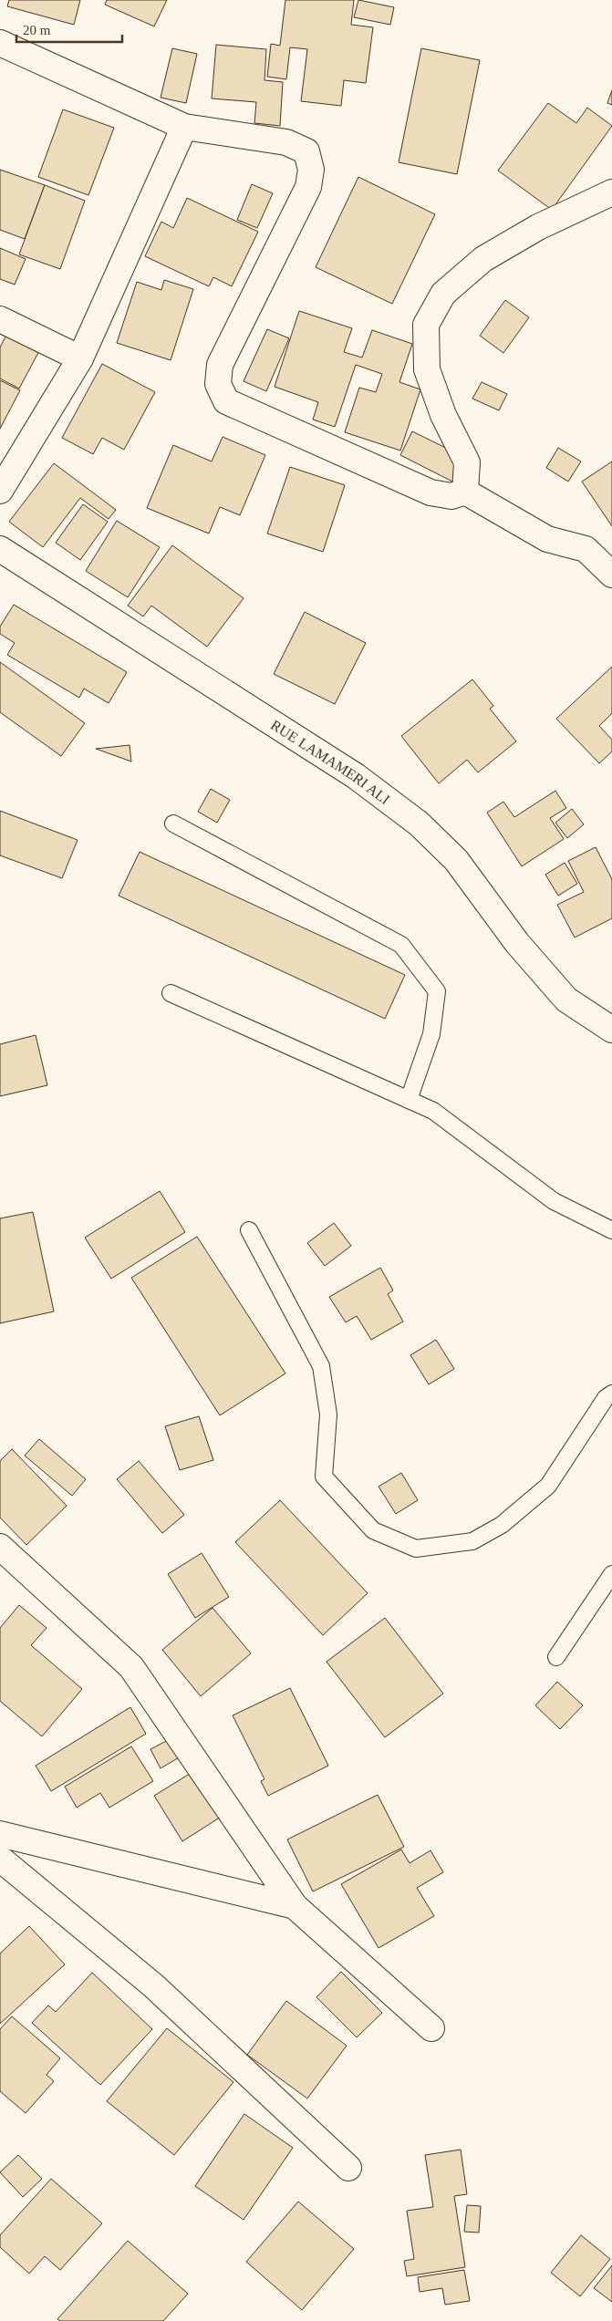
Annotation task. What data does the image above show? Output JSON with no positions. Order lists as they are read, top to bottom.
{
  "streets": {
    "street": ["RUE LAMAMERI ALI"]
  },
  "scale_bar": "20 m"
}
